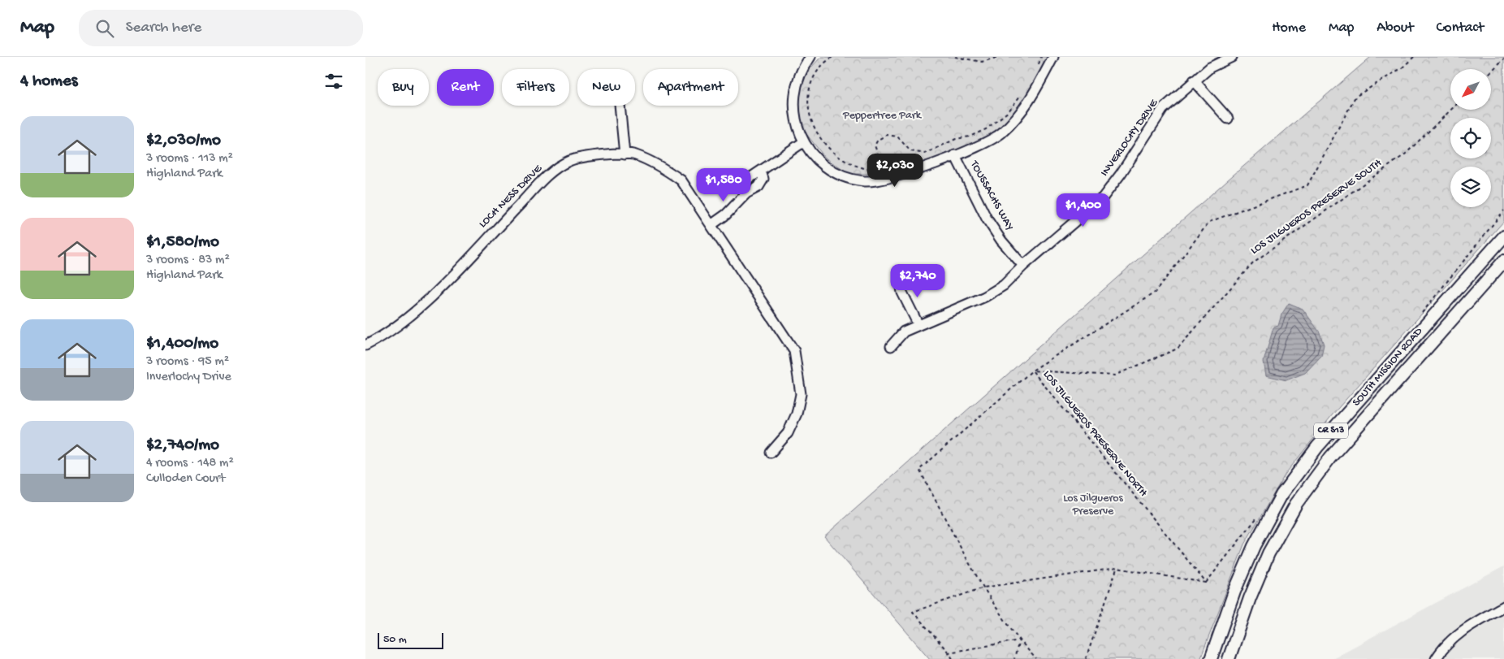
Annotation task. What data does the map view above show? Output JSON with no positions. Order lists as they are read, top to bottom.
{
  "streets": {
    "main road": ["SOUTH MISSION ROAD", "CR S13"],
    "street": ["INVERLOCHY DRIVE", "TOUSSACHS WAY", "LOCH NESS DRIVE"],
    "path": ["LOS JILGUEROS PRESERVE SOUTH", "LOS JILGUEROS PRESERVE NORTH"]
  },
  "crossings": [
    ["INVERLOCHY DRIVE", "TOUSSACHS WAY"],
    ["LOS JILGUEROS PRESERVE SOUTH", "LOS JILGUEROS PRESERVE NORTH"]
  ],
  "parks": ["Peppertree Park", "Los Jilgueros Preserve"],
  "scale_bar": "50 m",
  "north": "bottom left",
  "page": {
    "header": "Map",
    "search": "Search here",
    "nav": [
      "Home",
      "Map",
      "About",
      "Contact"
    ],
    "heading": "4 homes",
    "chip": [
      "Buy",
      "Rent",
      "Filters",
      "New",
      "Apartment"
    ],
    "list": [
      {
        "name": "$2,030/mo",
        "note": "3 rooms · 113 m² · Highland Park"
      },
      {
        "name": "$1,580/mo",
        "note": "3 rooms · 83 m² · Highland Park"
      },
      {
        "name": "$1,400/mo",
        "note": "3 rooms · 95 m² · Inverlochy Drive"
      },
      {
        "name": "$2,740/mo",
        "note": "4 rooms · 148 m² · Culloden Court"
      }
    ],
    "price": [
      "$2,030",
      "$1,580",
      "$1,400",
      "$2,740"
    ],
    "scale": "50 m"
  }
}
